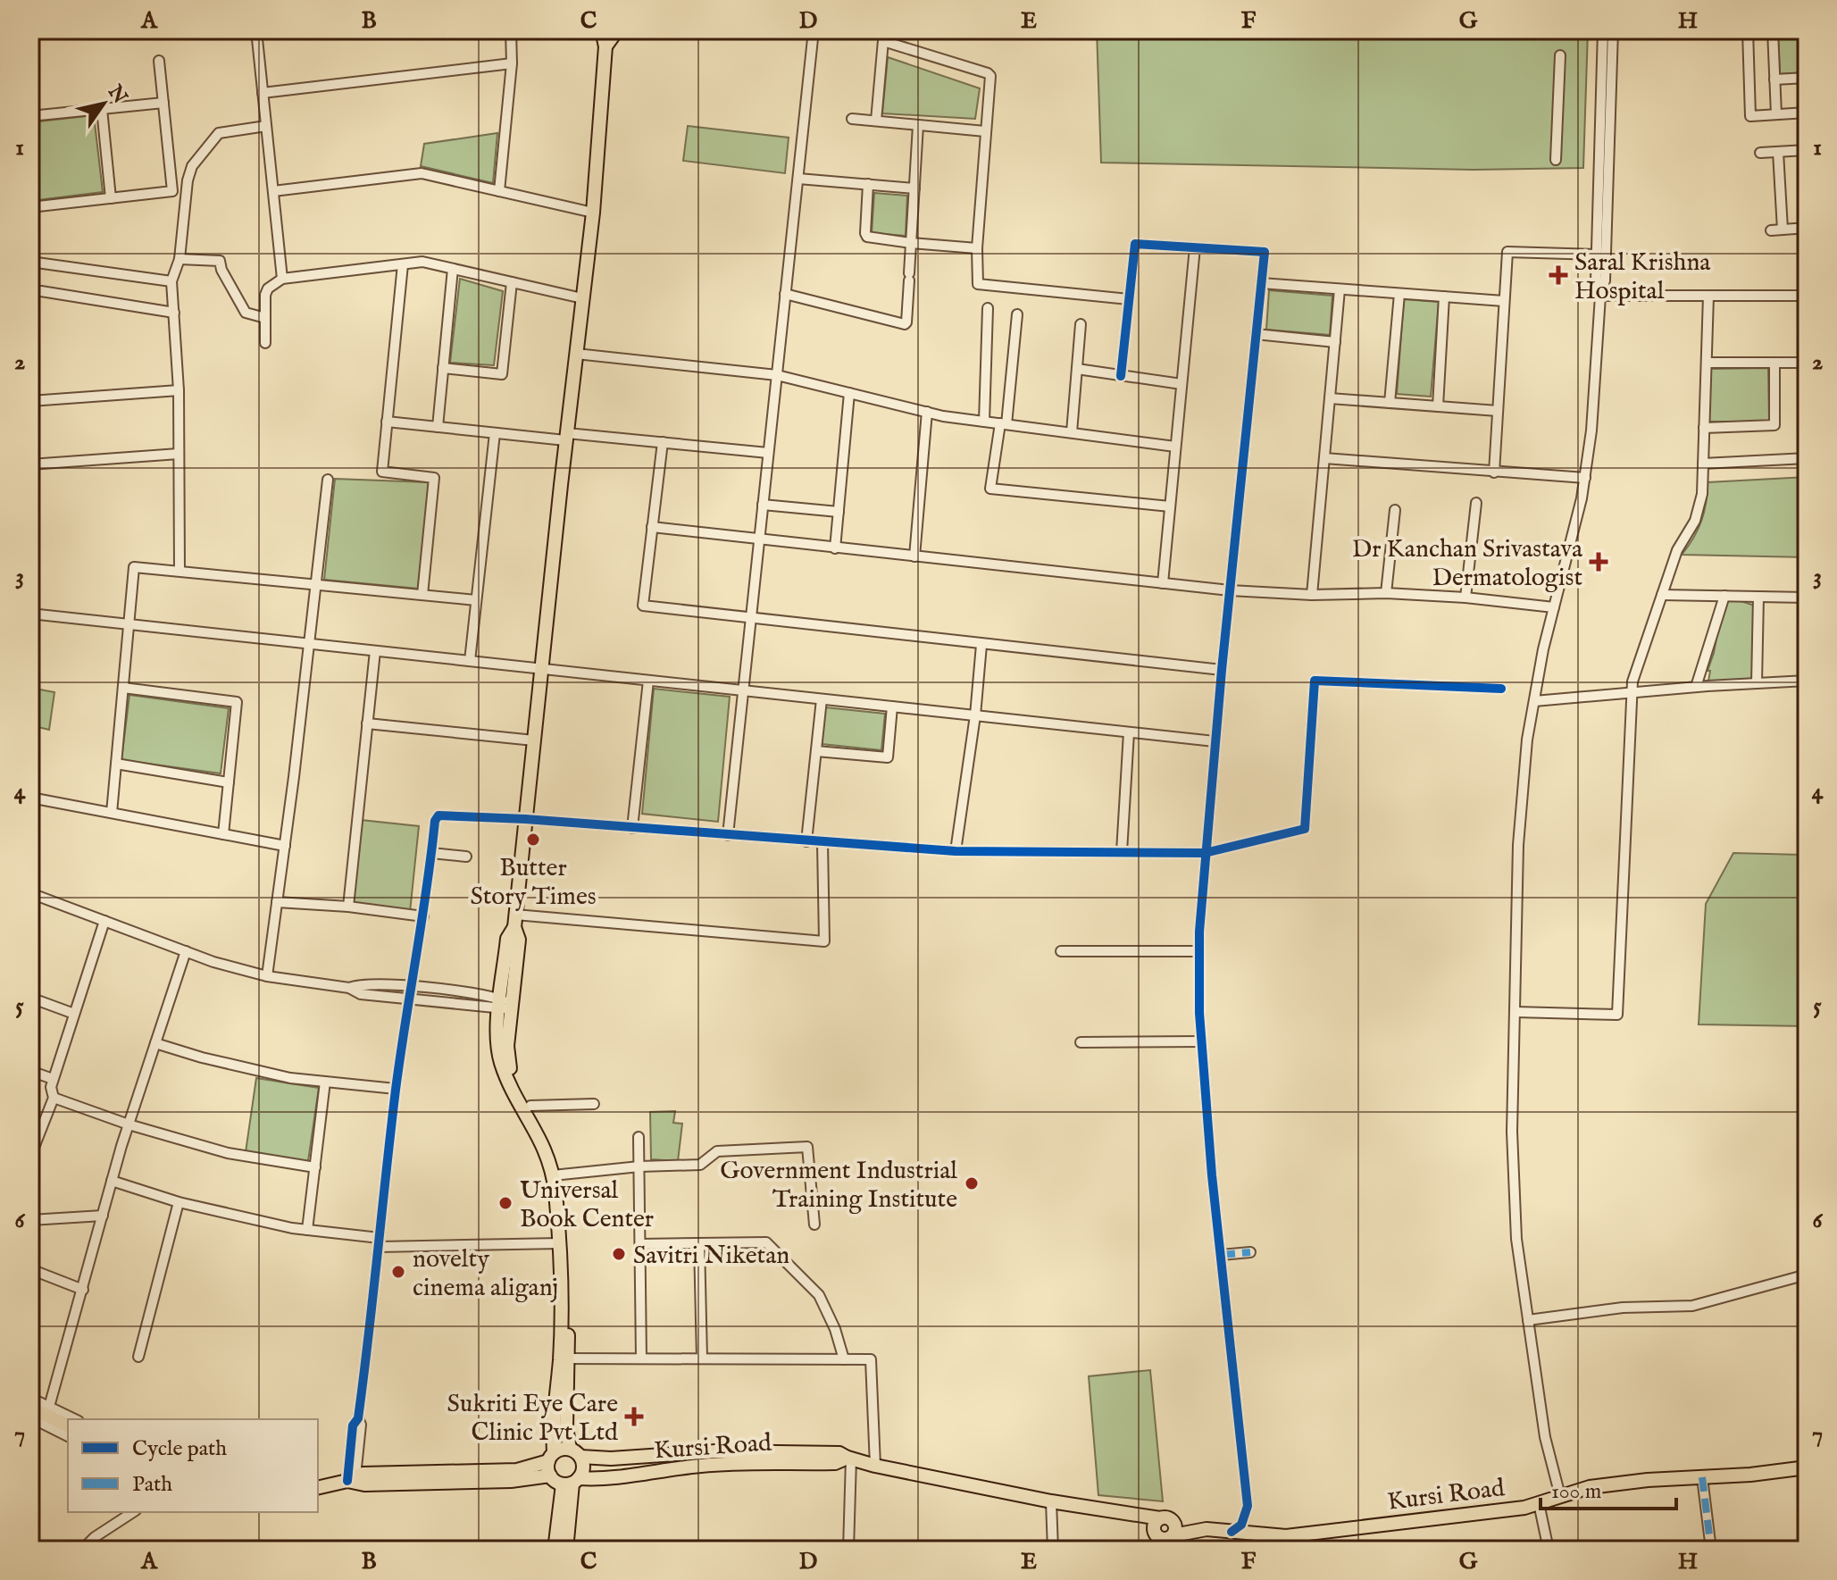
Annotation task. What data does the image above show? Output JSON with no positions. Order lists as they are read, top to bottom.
{
  "streets": {
    "main road": ["Kursi Road"]
  },
  "places": {
    "health": ["Saral Krishna Hospital", "Dr Kanchan Srivastava Dermatologist", "Sukriti Eye Care Clinic Pvt Ltd"],
    "other": [
      "Butter Story Times",
      "Government Industrial Training Institute",
      "Universal Book Center",
      "Savitri Niketan",
      "novelty cinema aliganj"
    ]
  },
  "legend": ["Cycle path", "Path"],
  "scale_bar": "100 m",
  "north": "top right",
  "grid": {
    "columns": [
      "A",
      "B",
      "C",
      "D",
      "E",
      "F",
      "G",
      "H"
    ],
    "rows": [
      "1",
      "2",
      "3",
      "4",
      "5",
      "6",
      "7"
    ]
  }
}
